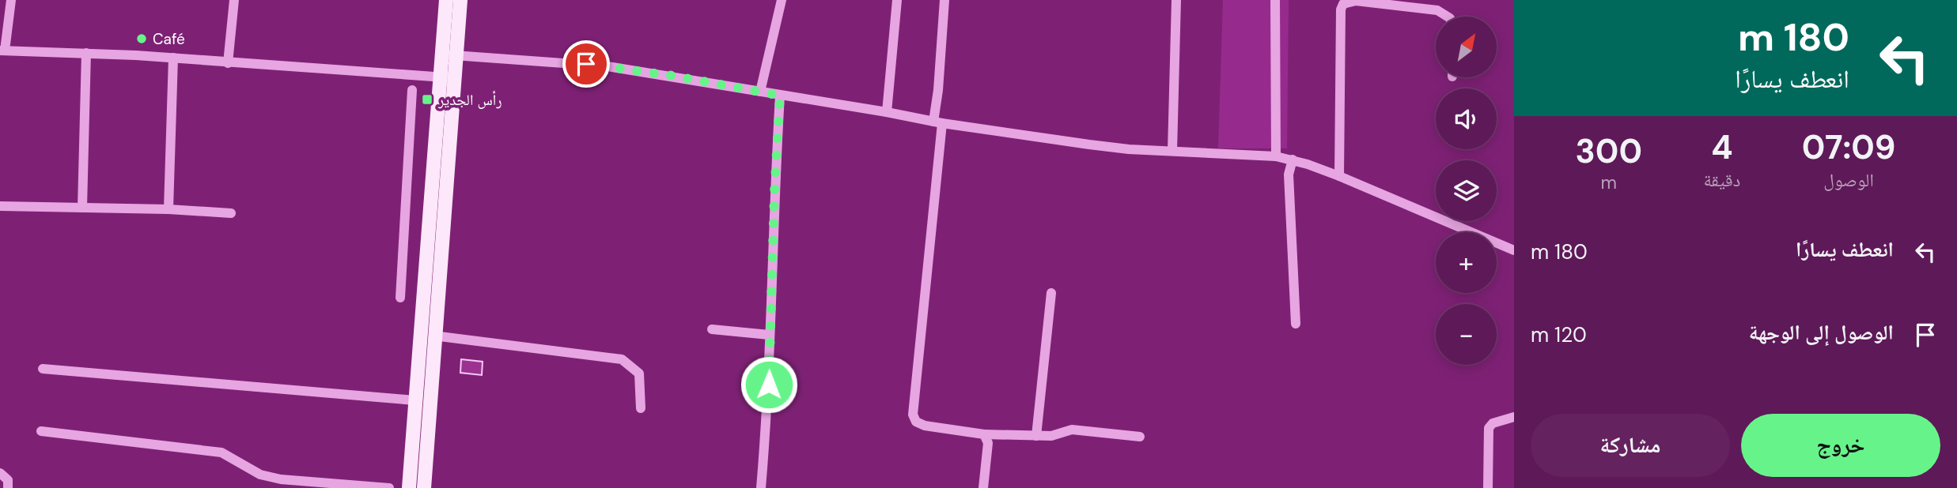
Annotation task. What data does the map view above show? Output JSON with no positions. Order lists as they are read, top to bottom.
{
  "places": {
    "other": ["Café"],
    "transit": ["رأس الجدير"]
  },
  "north": "top right",
  "page": {
    "turn": ["180 m", "انعطف يسارًا"],
    "map_buttons": ["+", "−"],
    "eta": [
      "07:09",
      "الوصول",
      "4",
      "دقيقة",
      "300",
      "m"
    ],
    "list": [
      {
        "name": "انعطف يسارًا",
        "value": "180 m"
      },
      {
        "name": "الوصول إلى الوجهة",
        "value": "120 m"
      }
    ],
    "buttons": ["خروج", "مشاركة"]
  }
}
